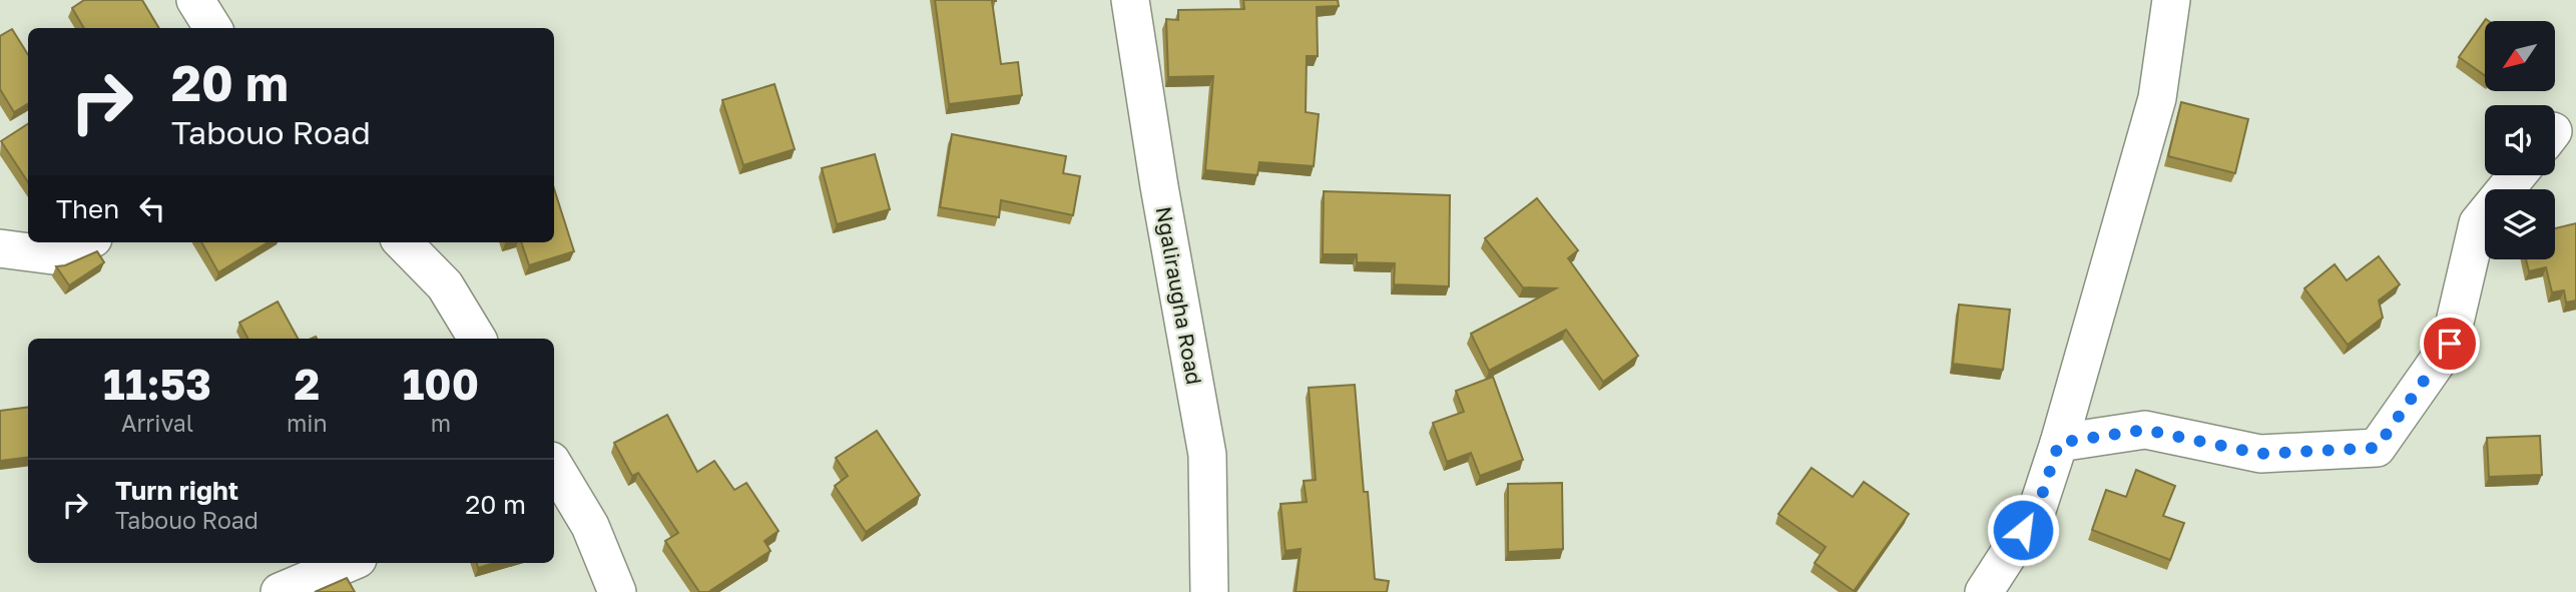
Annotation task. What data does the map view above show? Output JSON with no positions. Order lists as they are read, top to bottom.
{
  "streets": {
    "street": ["Ngaliraugha Road"]
  },
  "north": "bottom left",
  "page": {
    "turn": ["20 m", "Tabouo Road"],
    "then": "Then",
    "eta": [
      "11:53",
      "Arrival",
      "2",
      "min",
      "100",
      "m"
    ],
    "list": [
      {
        "name": "Turn right",
        "note": "Tabouo Road",
        "value": "20 m"
      }
    ]
  }
}
